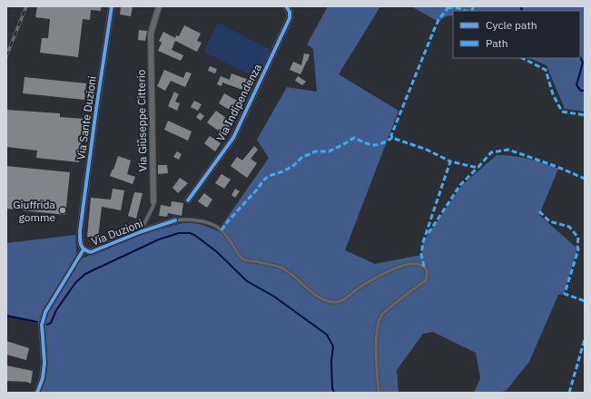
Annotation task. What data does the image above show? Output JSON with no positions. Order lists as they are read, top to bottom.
{
  "streets": {
    "street": [
      "Via Indipendenza",
      "Via Sante Duzioni",
      "Via Giuseppe Citterio",
      "Via Duzioni"
    ]
  },
  "crossings": [
    ["Via Sante Duzioni", "Via Duzioni"],
    ["Via Giuseppe Citterio", "Via Duzioni"]
  ],
  "places": ["Giuffrida gomme"],
  "legend": ["Cycle path", "Path"]
}
